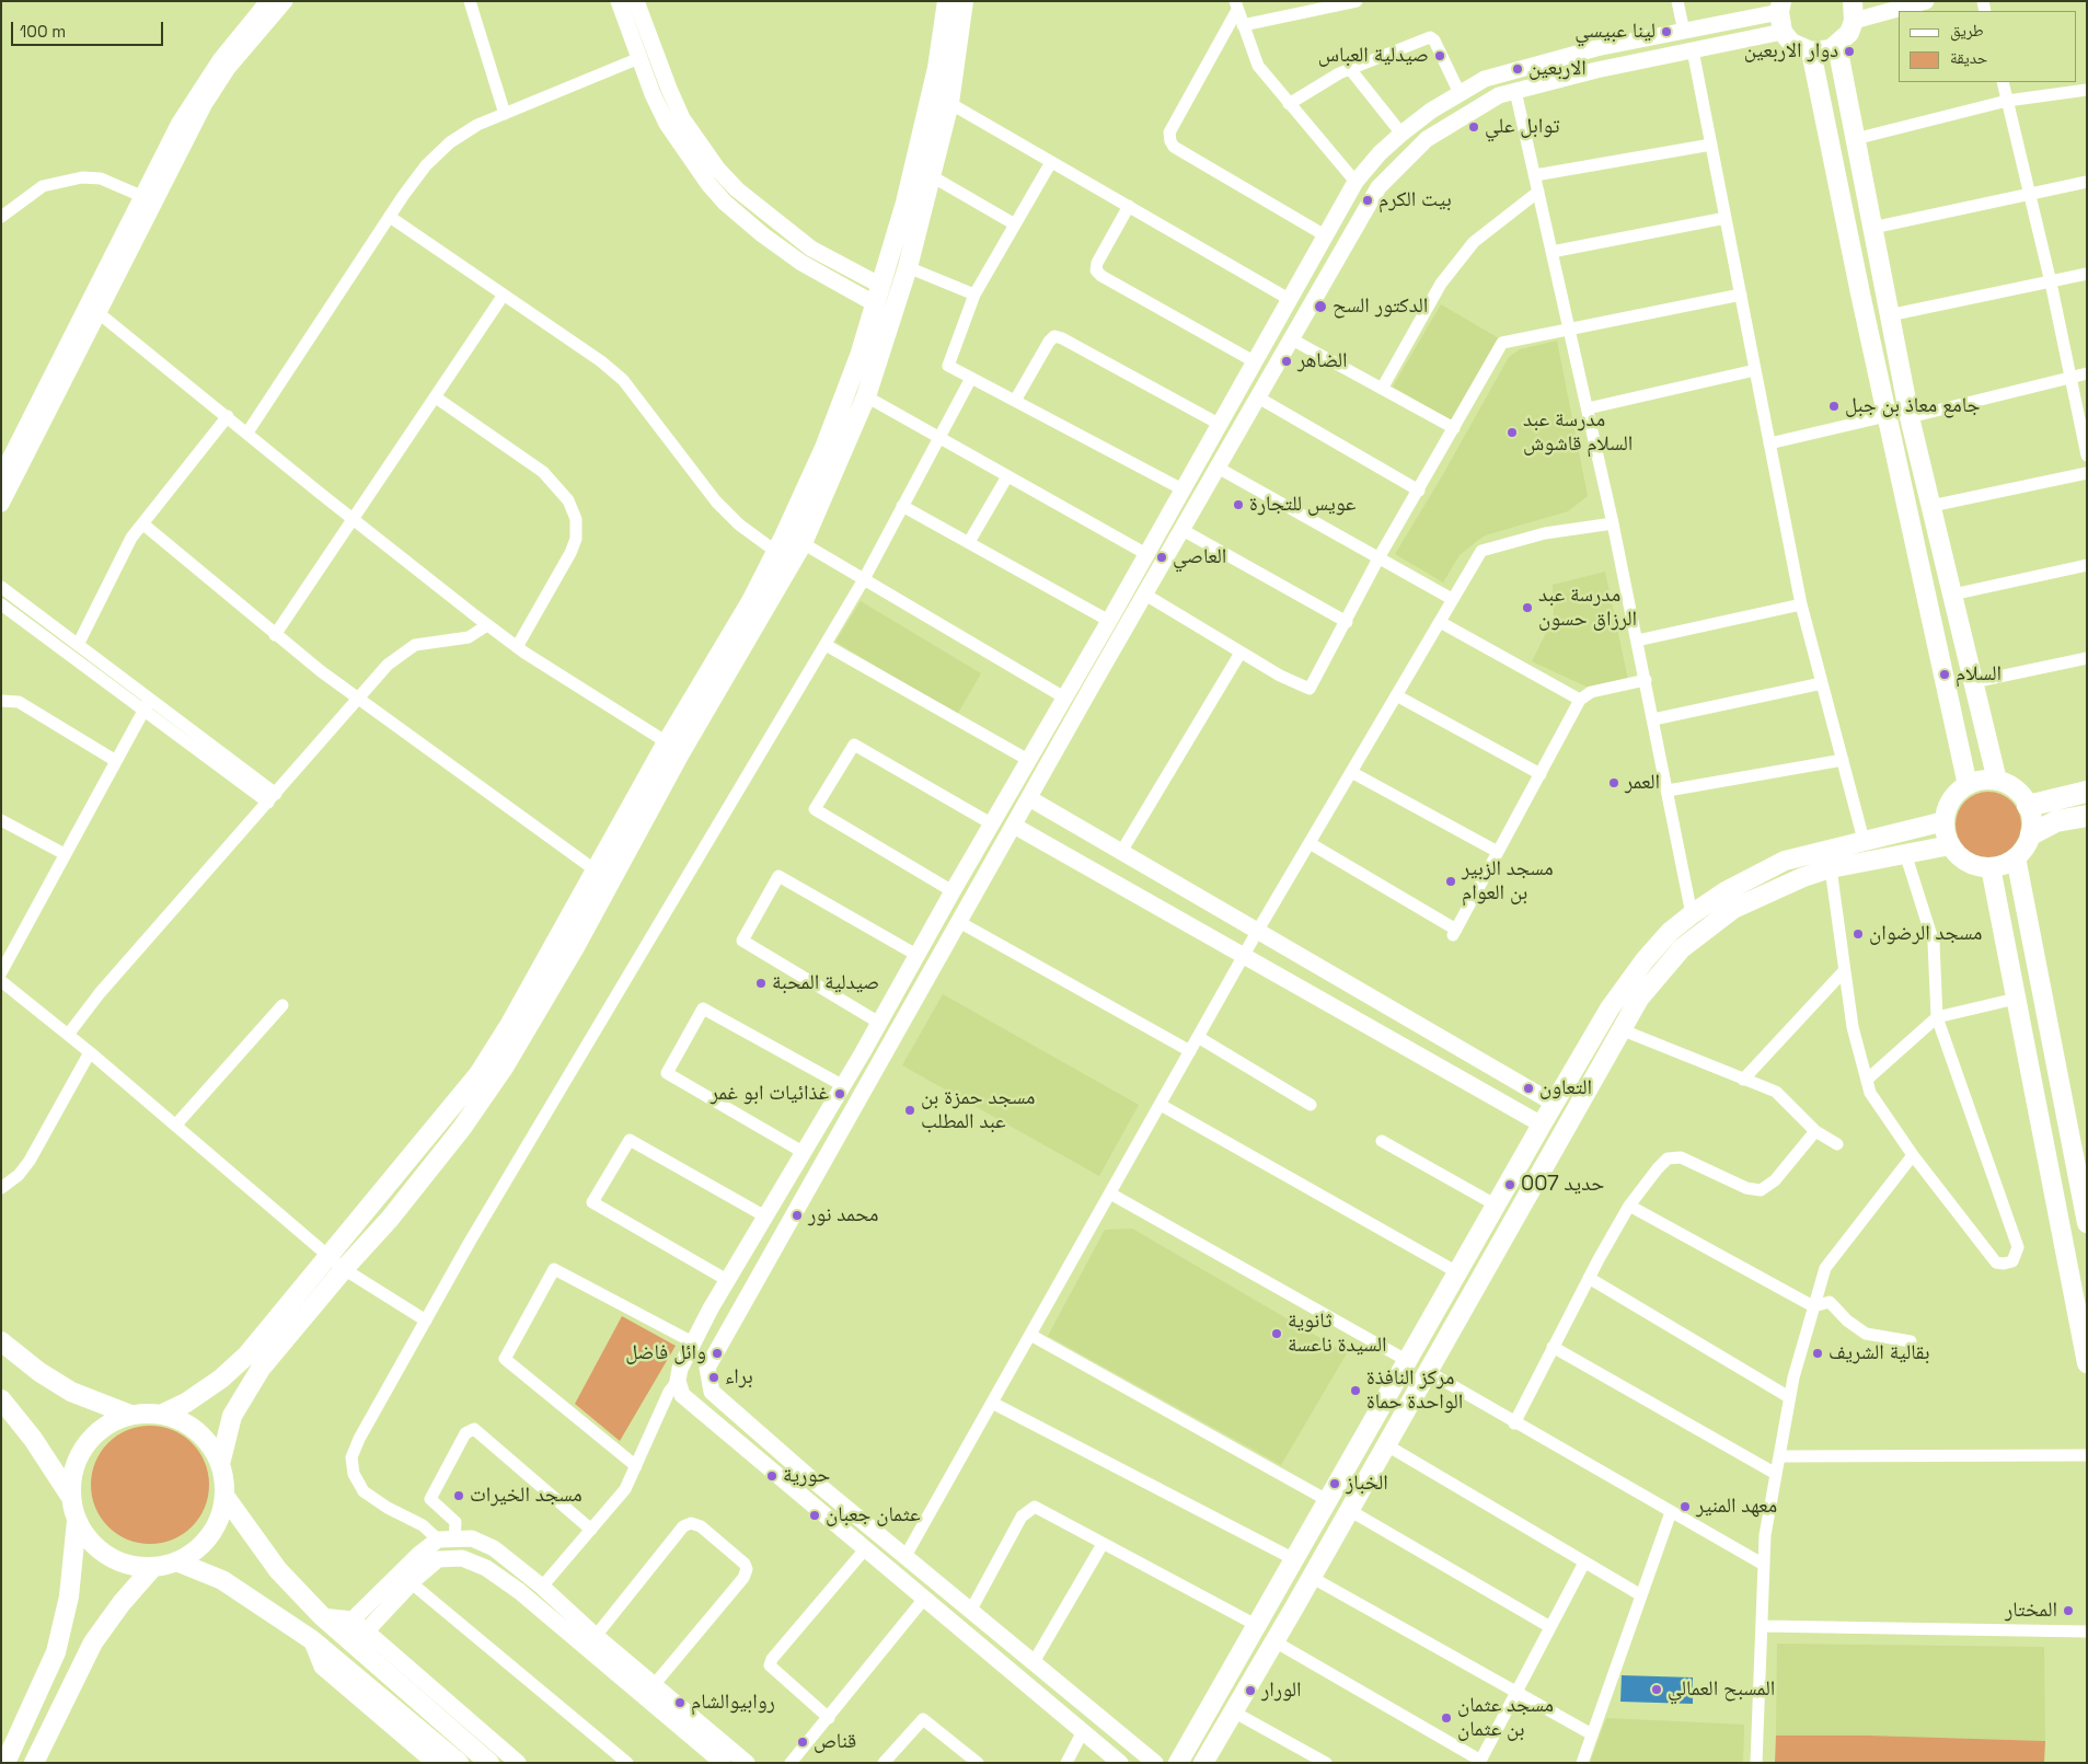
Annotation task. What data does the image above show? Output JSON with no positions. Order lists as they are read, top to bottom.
{
  "places": [
    "لينا عبيسي",
    "دوار الاربعين",
    "صيدلية العباس",
    "الاربعين",
    "توابل علي",
    "بيت الكرم",
    "الدكتور السح",
    "الضاهر",
    "جامع معاذ بن جبل",
    "مدرسة عبد السلام قاشوش",
    "عويس للتجارة",
    "العاصي",
    "مدرسة عبد الرزاق حسون",
    "السلام",
    "العمر",
    "مسجد الزبير بن العوام",
    "مسجد الرضوان",
    "صيدلية المحبة",
    "التعاون",
    "غذائيات ابو غمر",
    "مسجد حمزة بن عبد المطلب",
    "حديد 007",
    "محمد نور",
    "ثانوية السيدة ناعسة",
    "وائل فاضل",
    "بقالية الشريف",
    "براء",
    "مركز النافذة الواحدة حماة",
    "حورية",
    "الخباز",
    "مسجد الخيرات",
    "معهد المنير",
    "عثمان جعبان",
    "المختار",
    "المسبح العمالي",
    "الورار",
    "روابيوالشام",
    "مسجد عثمان بن عثمان",
    "قناص"
  ],
  "legend": ["طريق", "حديقة"],
  "scale_bar": "100 m"
}
